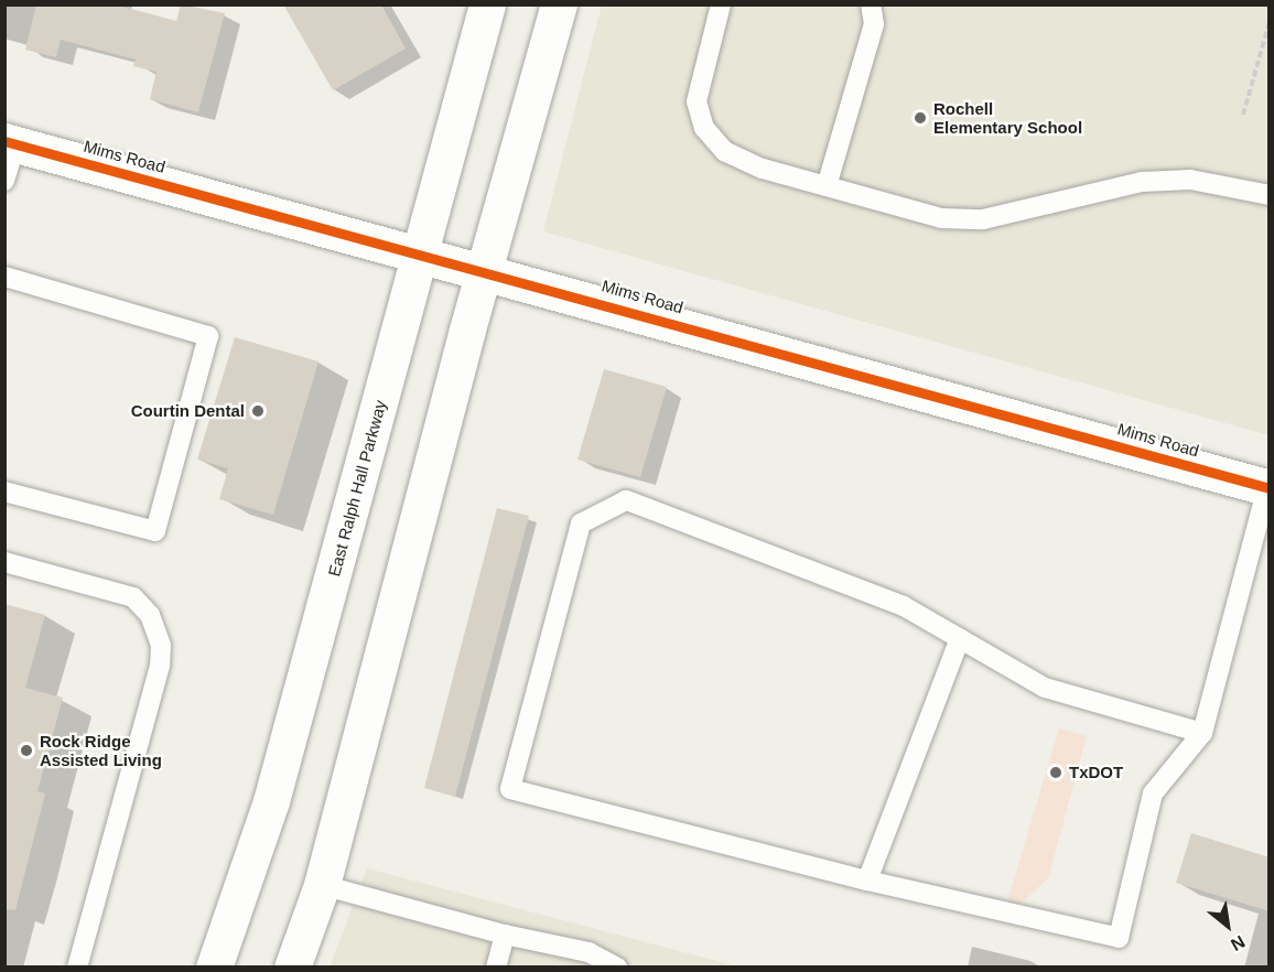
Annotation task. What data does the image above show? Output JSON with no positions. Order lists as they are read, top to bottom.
{
  "streets": {
    "main road": ["Mims Road", "East Ralph Hall Parkway"]
  },
  "crossings": [
    ["Mims Road", "East Ralph Hall Parkway"]
  ],
  "places": [
    "Rochell Elementary School",
    "Courtin Dental",
    "Rock Ridge Assisted Living",
    "TxDOT"
  ],
  "north": "bottom right"
}
